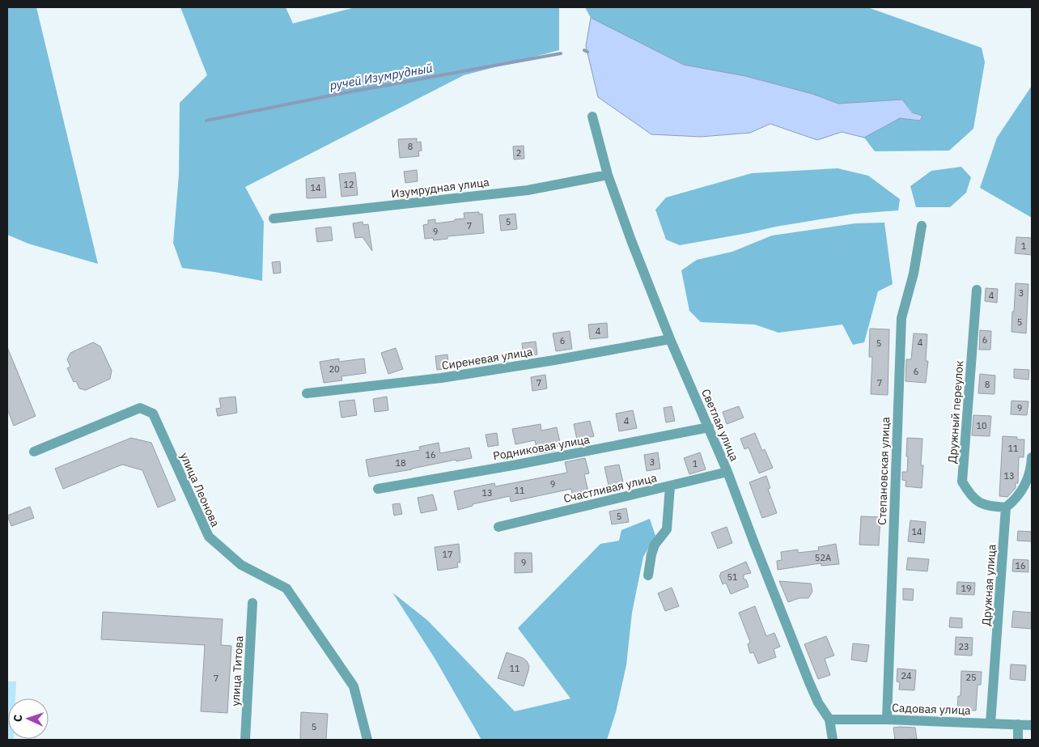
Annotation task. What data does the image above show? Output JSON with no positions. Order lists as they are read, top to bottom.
{
  "streets": {
    "street": [
      "Изумрудная улица",
      "Сиреневая улица",
      "Дружный переулок",
      "Светлая улица",
      "Родниковая улица",
      "Степановская улица",
      "Счастливая улица",
      "улица Леонова",
      "Дружная улица",
      "улица Титова",
      "Садовая улица"
    ]
  },
  "crossings": [
    ["Изумрудная улица", "Светлая улица"],
    ["Сиреневая улица", "Светлая улица"],
    ["Дружный переулок", "Дружная улица"],
    ["Светлая улица", "Родниковая улица"],
    ["Светлая улица", "Счастливая улица"],
    ["Светлая улица", "Садовая улица"],
    ["Степановская улица", "Садовая улица"],
    ["Дружная улица", "Садовая улица"]
  ],
  "water": ["ручей Изумрудный"],
  "house_numbers": [
    "8",
    "2",
    "12",
    "14",
    "5",
    "7",
    "9",
    "1",
    "3",
    "4",
    "5",
    "4",
    "6",
    "6",
    "4",
    "5",
    "20",
    "6",
    "7",
    "7",
    "8",
    "9",
    "4",
    "10",
    "11",
    "16",
    "3",
    "18",
    "1",
    "13",
    "9",
    "11",
    "13",
    "5",
    "14",
    "17",
    "52А",
    "9",
    "16",
    "51",
    "19",
    "23",
    "11",
    "24",
    "25",
    "7",
    "5"
  ],
  "north": "left"
}
